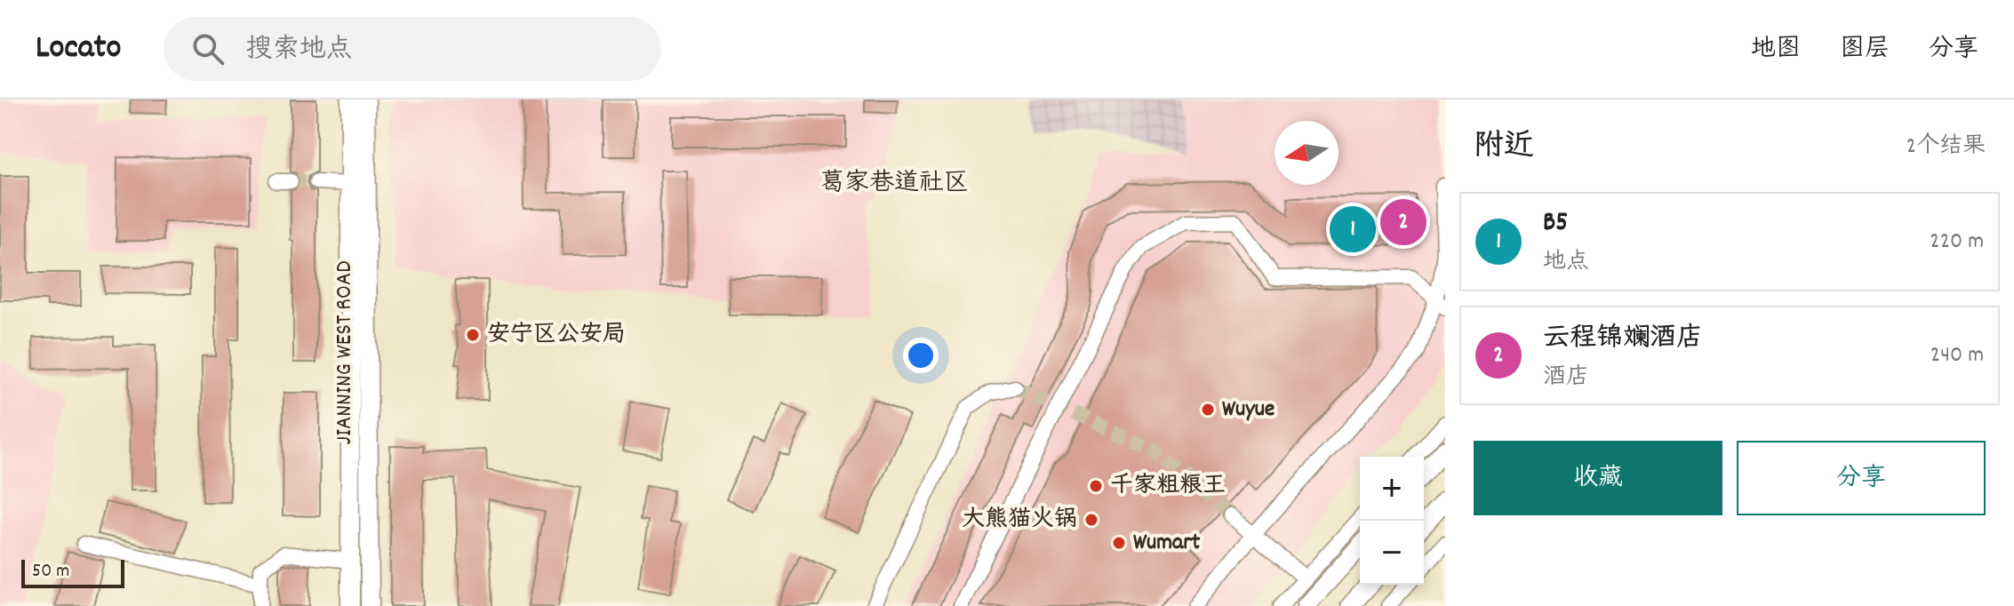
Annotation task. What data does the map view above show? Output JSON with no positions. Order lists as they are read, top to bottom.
{
  "streets": {
    "main road": ["JIANNING WEST ROAD"]
  },
  "districts": ["葛家巷道社区"],
  "places": [
    "安宁区公安局",
    "Wuyue",
    "千家粗粮王",
    "大熊猫火锅",
    "Wumart"
  ],
  "scale_bar": "50 m",
  "north": "left",
  "page": {
    "header": "Locato",
    "search": "搜索地点",
    "nav": ["地图", "图层", "分享"],
    "heading": ["附近", "2个结果"],
    "list": [
      {
        "mark": "1",
        "name": "B5",
        "note": "地点",
        "value": "220 m"
      },
      {
        "mark": "2",
        "name": "云程锦斓酒店",
        "note": "酒店",
        "value": "240 m"
      }
    ],
    "pins": ["2", "1"],
    "buttons": ["收藏", "分享"],
    "map_buttons": ["+", "−"],
    "scale": "50 m"
  }
}
